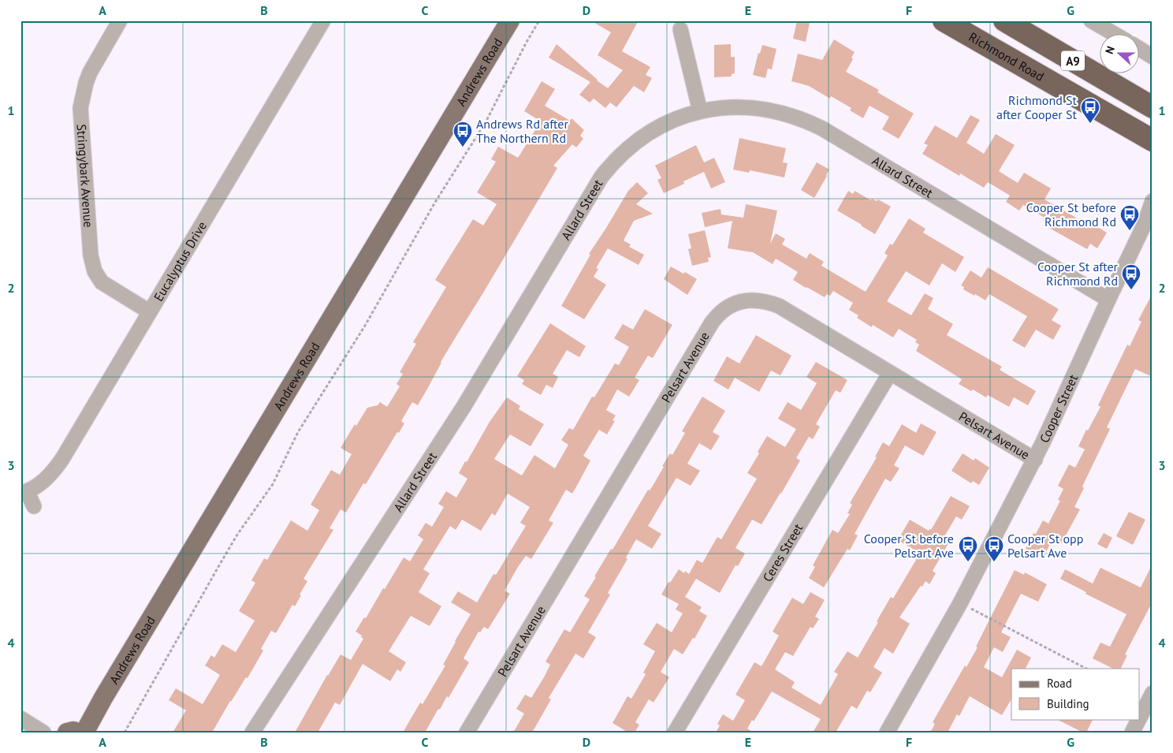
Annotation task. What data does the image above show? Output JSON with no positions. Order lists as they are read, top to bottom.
{
  "streets": {
    "highway": ["Richmond Road", "A9"],
    "main road": ["Andrews Road"],
    "street": [
      "Stringybark Avenue",
      "Allard Street",
      "Eucalyptus Drive",
      "Pelsart Avenue",
      "Cooper Street",
      "Ceres Street"
    ]
  },
  "crossings": [
    ["Stringybark Avenue", "Eucalyptus Drive"],
    ["Allard Street", "Cooper Street"],
    ["Pelsart Avenue", "Cooper Street"],
    ["Pelsart Avenue", "Ceres Street"]
  ],
  "places": {
    "bus stop": [
      "Richmond St after Cooper St",
      "Andrews Rd after The Northern Rd",
      "Cooper St before Richmond Rd",
      "Cooper St after Richmond Rd",
      "Cooper St before Pelsart Ave",
      "Cooper St opp Pelsart Ave"
    ]
  },
  "legend": ["Road", "Building"],
  "north": "left",
  "grid": {
    "columns": [
      "A",
      "B",
      "C",
      "D",
      "E",
      "F",
      "G"
    ],
    "rows": [
      "1",
      "2",
      "3",
      "4"
    ]
  }
}
